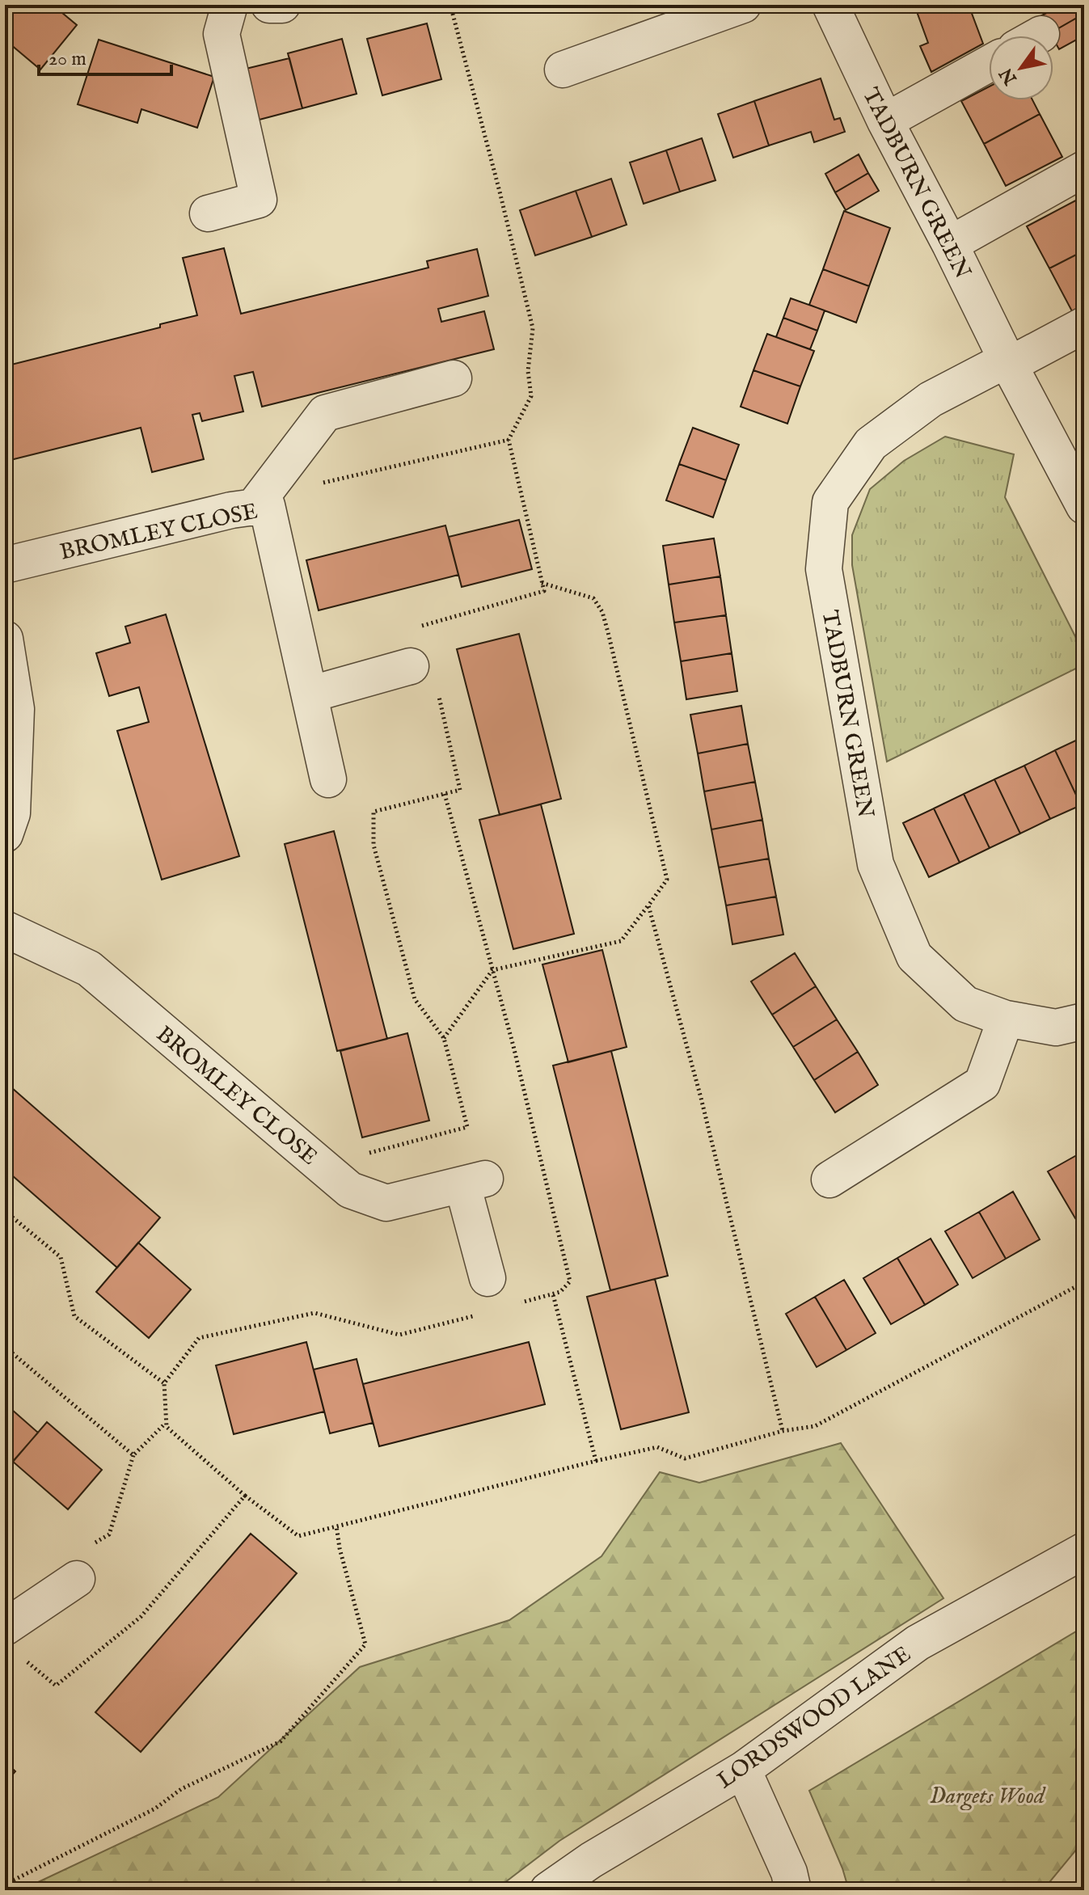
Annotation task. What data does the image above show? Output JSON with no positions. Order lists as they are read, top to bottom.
{
  "streets": {
    "street": ["TADBURN GREEN", "BROMLEY CLOSE", "LORDSWOOD LANE"]
  },
  "parks": ["Dargets Wood"],
  "scale_bar": "20 m",
  "north": "bottom left"
}
